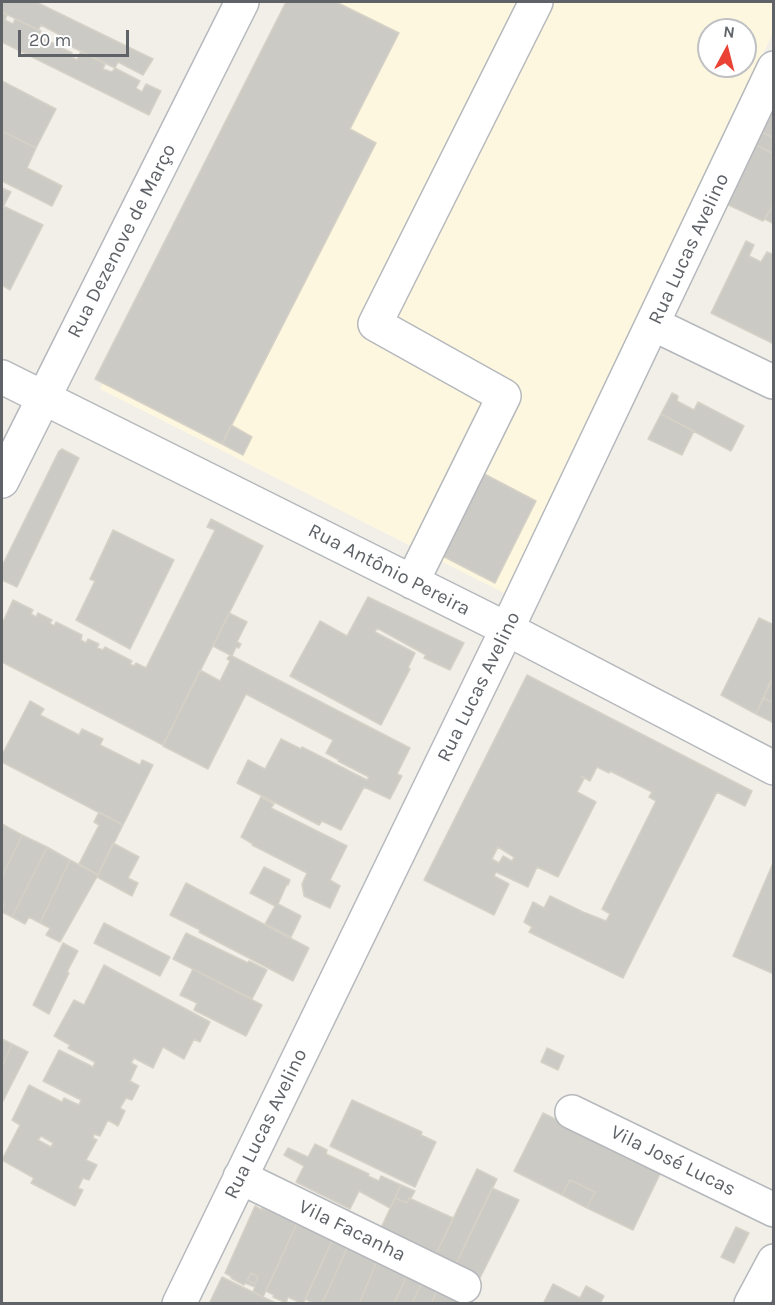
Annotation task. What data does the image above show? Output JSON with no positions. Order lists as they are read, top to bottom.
{
  "streets": {
    "street": [
      "Rua Dezenove de Março",
      "Rua Lucas Avelino",
      "Rua Antônio Pereira",
      "Vila José Lucas",
      "Vila Facanha"
    ]
  },
  "crossings": [
    ["Rua Dezenove de Março", "Rua Antônio Pereira"],
    ["Rua Lucas Avelino", "Rua Antônio Pereira"],
    ["Rua Lucas Avelino", "Vila Facanha"]
  ],
  "scale_bar": "20 m",
  "north": "top"
}
